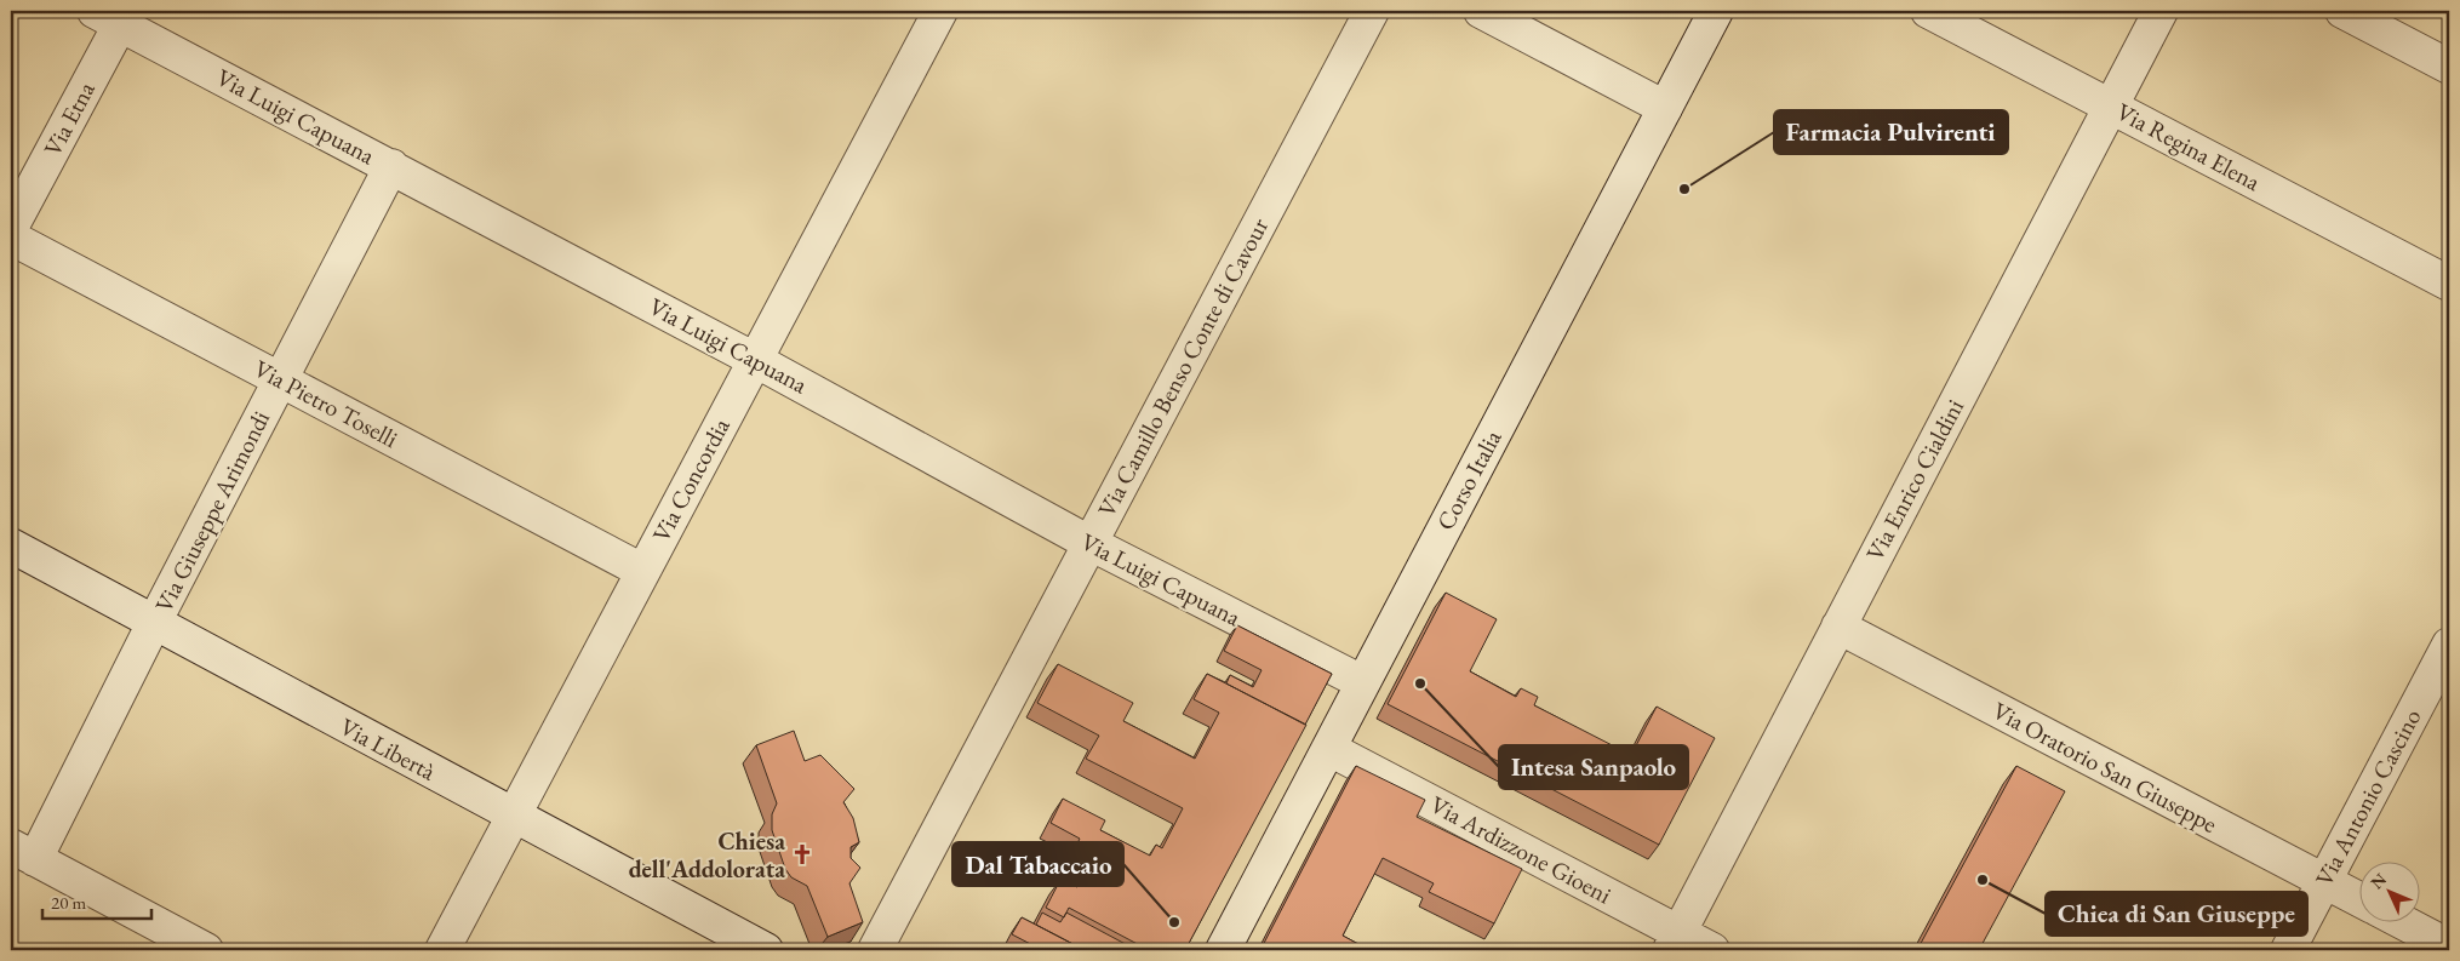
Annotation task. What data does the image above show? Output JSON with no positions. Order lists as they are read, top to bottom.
{
  "streets": {
    "street": [
      "Via Luigi Capuana",
      "Via Etna",
      "Via Regina Elena",
      "Via Camillo Benso Conte di Cavour",
      "Via Pietro Toselli",
      "Via Concordia",
      "Corso Italia",
      "Via Enrico Cialdini",
      "Via Giuseppe Arimondi",
      "Via Libertà",
      "Via Oratorio San Giuseppe",
      "Via Antonio Cascino",
      "Via Ardizzone Gioeni"
    ]
  },
  "crossings": [
    ["Via Luigi Capuana", "Via Etna"],
    ["Via Luigi Capuana", "Via Camillo Benso Conte di Cavour"],
    ["Via Luigi Capuana", "Via Concordia"],
    ["Via Luigi Capuana", "Corso Italia"],
    ["Via Luigi Capuana", "Via Giuseppe Arimondi"],
    ["Via Regina Elena", "Via Enrico Cialdini"],
    ["Via Pietro Toselli", "Via Concordia"],
    ["Via Pietro Toselli", "Via Giuseppe Arimondi"],
    ["Via Concordia", "Via Libertà"],
    ["Corso Italia", "Via Ardizzone Gioeni"],
    ["Via Enrico Cialdini", "Via Oratorio San Giuseppe"],
    ["Via Enrico Cialdini", "Via Ardizzone Gioeni"],
    ["Via Giuseppe Arimondi", "Via Libertà"],
    ["Via Oratorio San Giuseppe", "Via Antonio Cascino"]
  ],
  "places": {
    "other": [
      "Farmacia Pulvirenti",
      "Intesa Sanpaolo",
      "Chiea di San Giuseppe",
      "Dal Tabaccaio"
    ],
    "church": ["Chiesa dell'Addolorata"]
  },
  "scale_bar": "20 m",
  "north": "top left"
}
